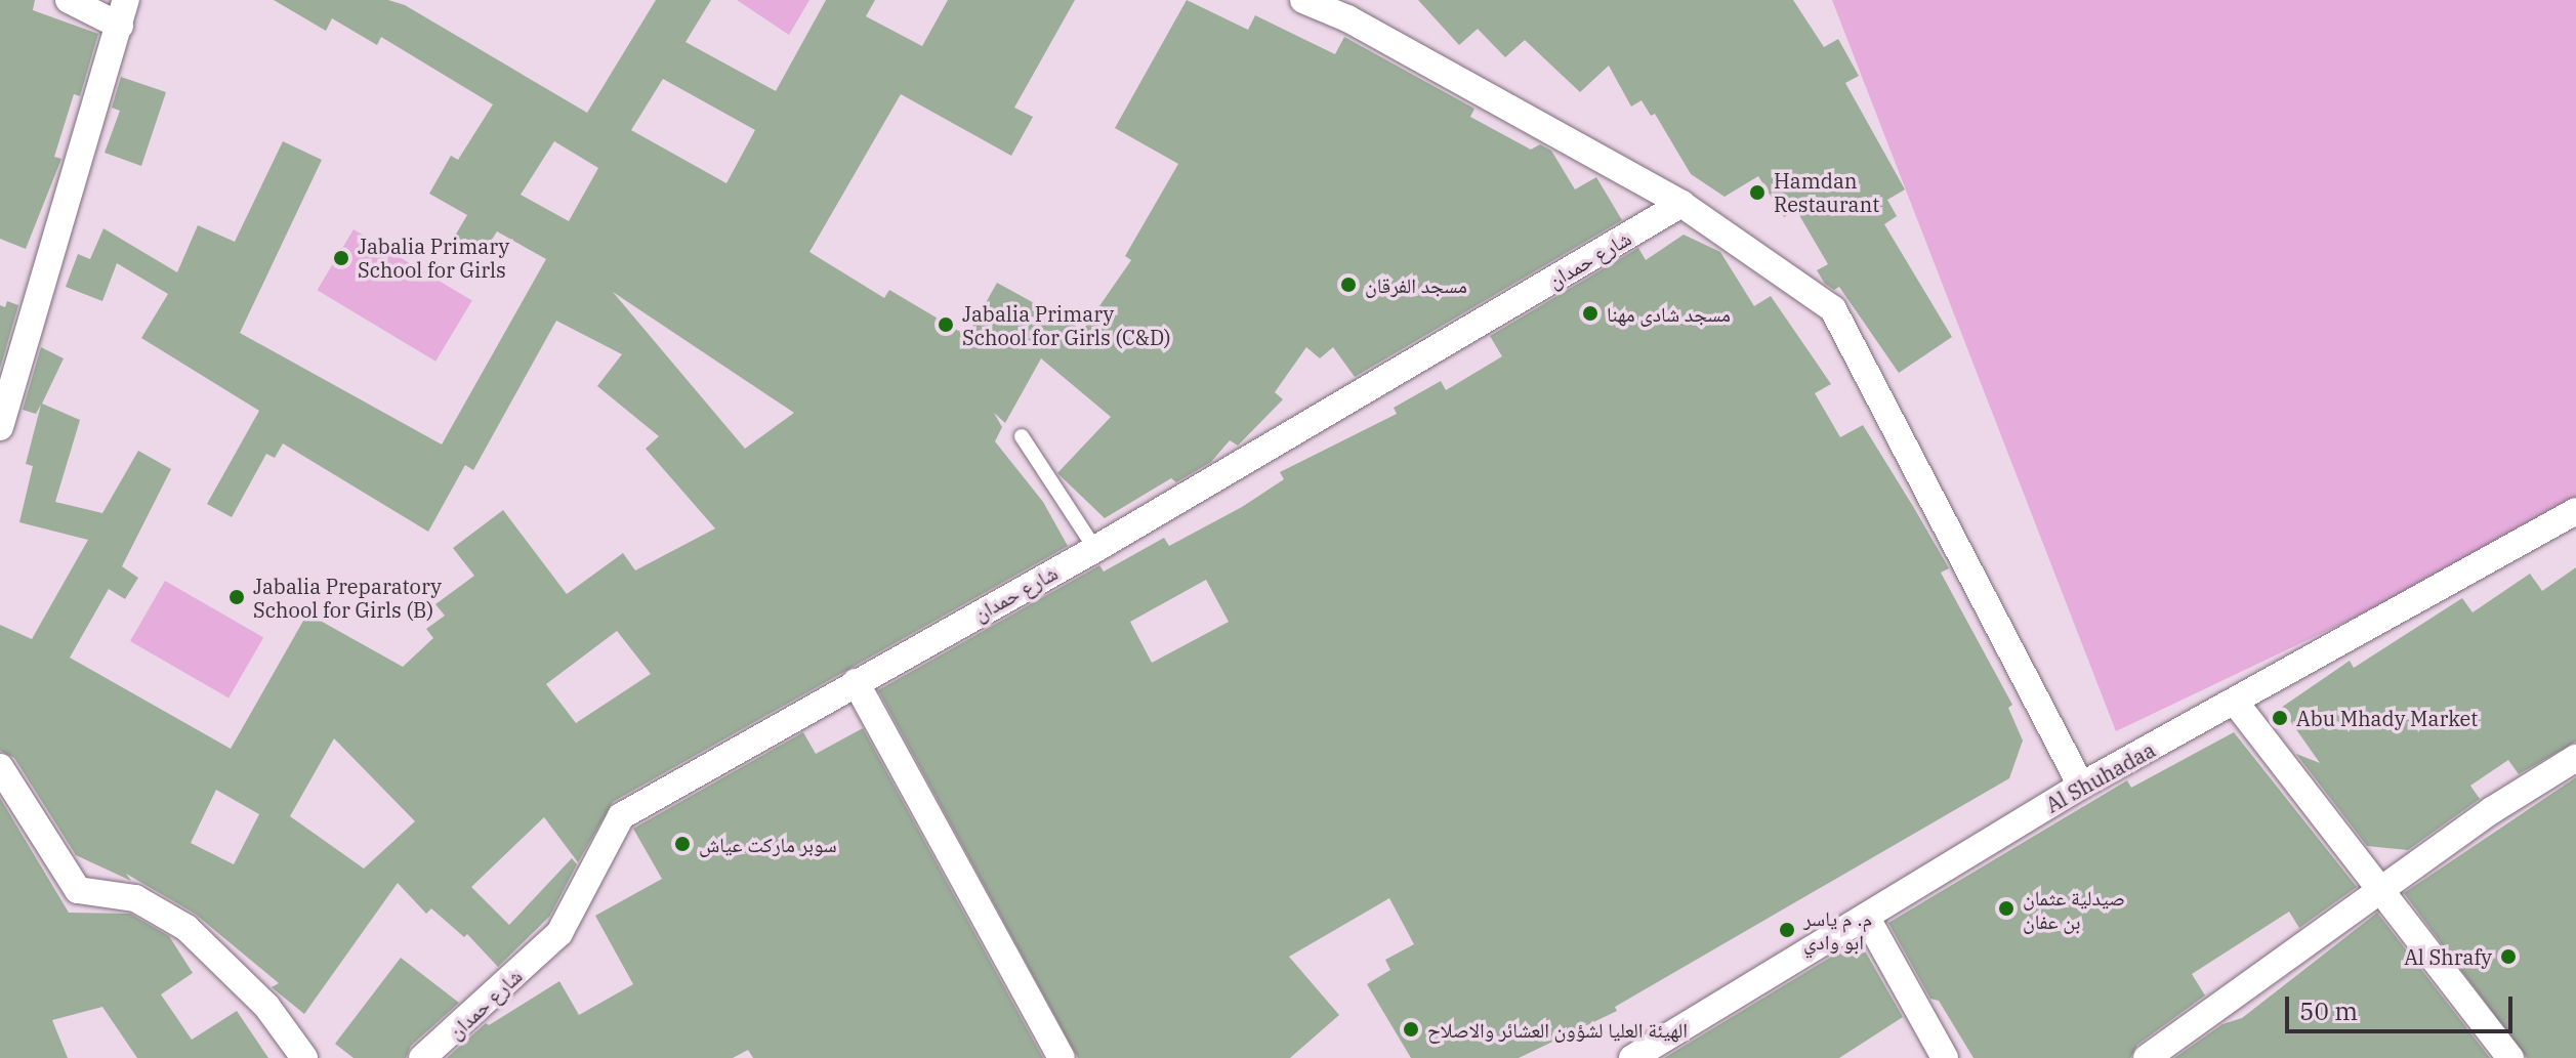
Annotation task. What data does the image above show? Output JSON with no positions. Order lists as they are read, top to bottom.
{
  "streets": {
    "street": ["شارع حمدان", "Al Shuhadaa"]
  },
  "places": [
    "Hamdan Restaurant",
    "Jabalia Primary School for Girls",
    "مسجد الفرقان",
    "مسجد شادى مهنا",
    "Jabalia Primary School for Girls (C&D)",
    "Jabalia Preparatory School for Girls (B)",
    "Abu Mhady Market",
    "سوبر ماركت عياش",
    "صيدلية عثمان بن عفان",
    "م. م ياسر ابو وادي",
    "Al Shrafy",
    "الهيئة العليا لشؤون العشائر والاصلاح"
  ],
  "scale_bar": "50 m"
}
